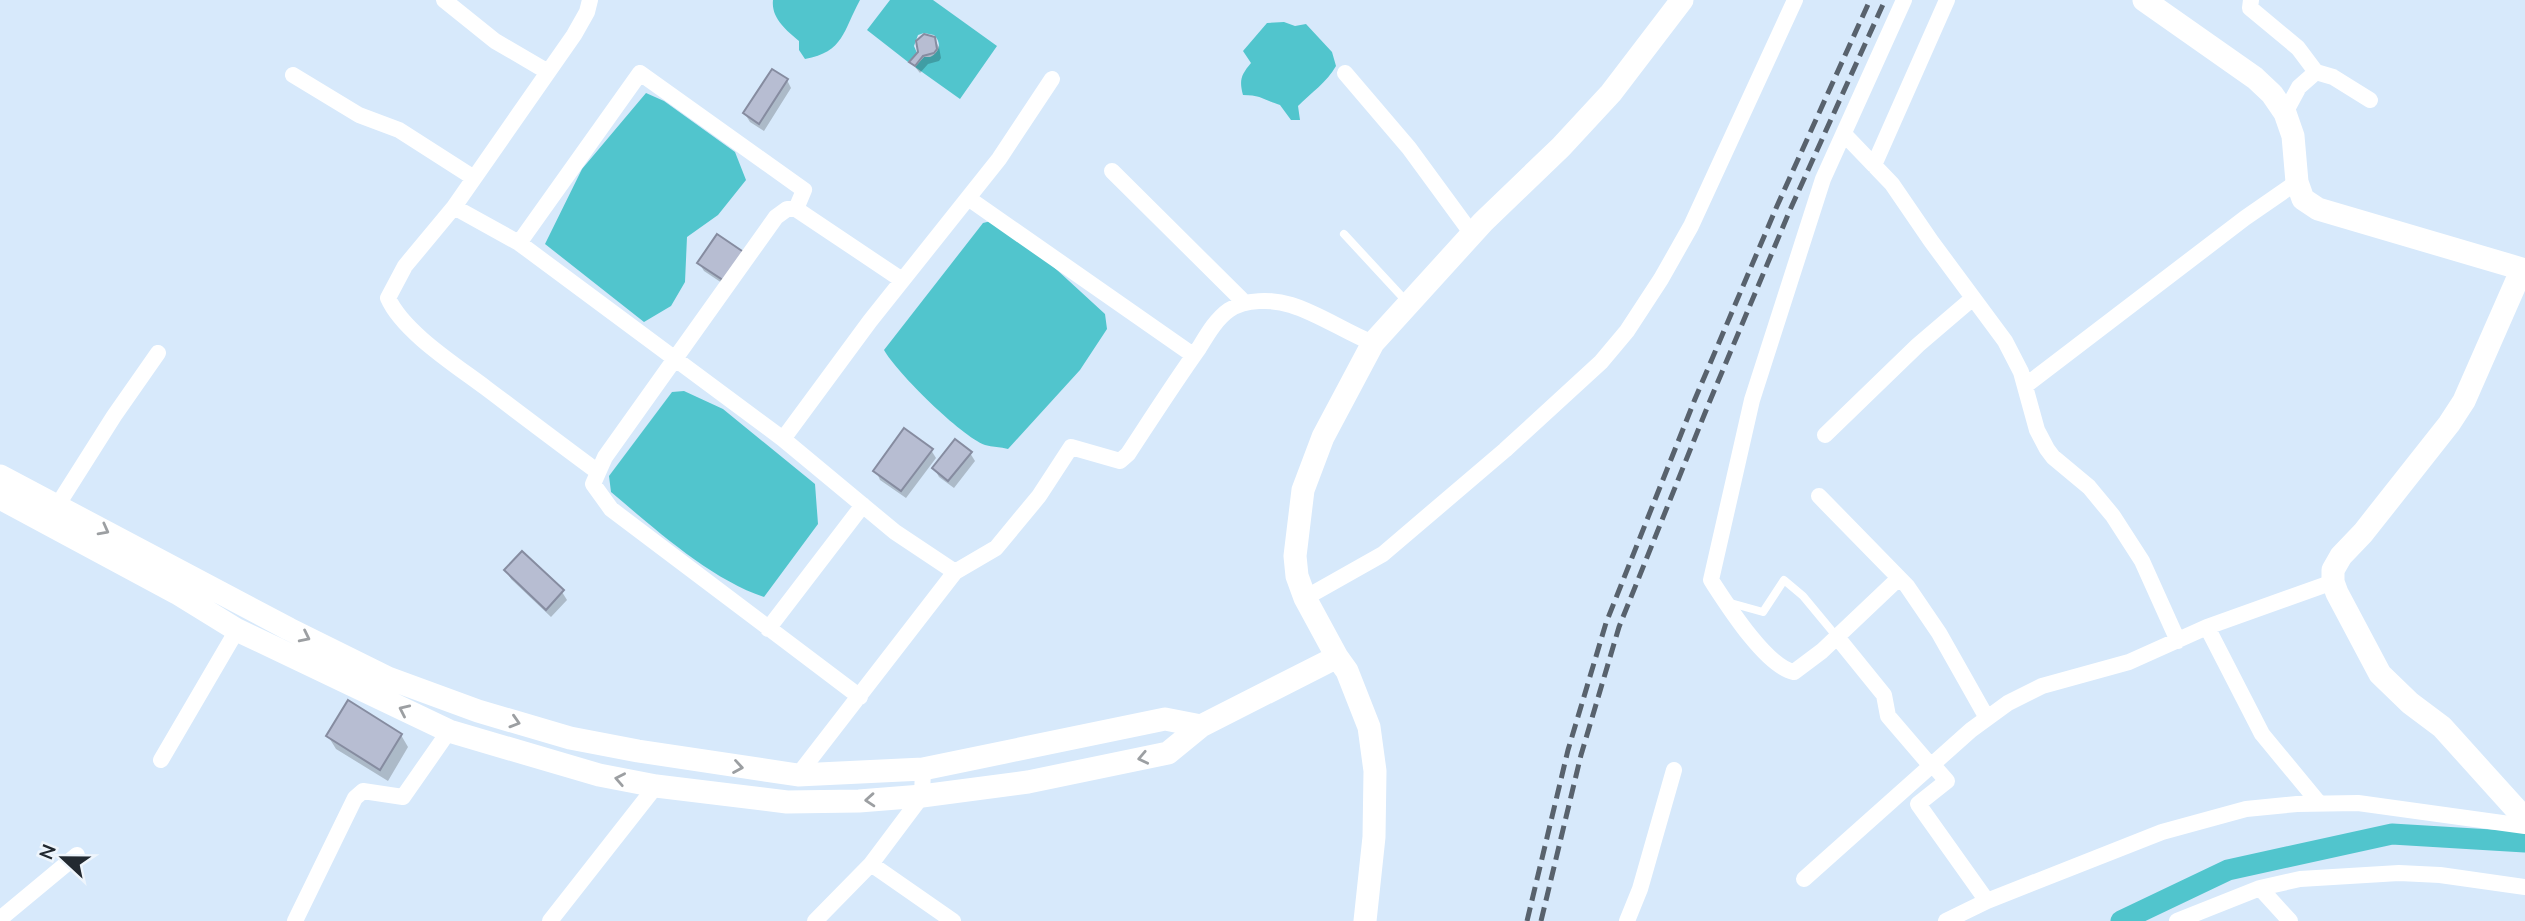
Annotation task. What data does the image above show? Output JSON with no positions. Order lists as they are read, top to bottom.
{
  "north": "left"
}
